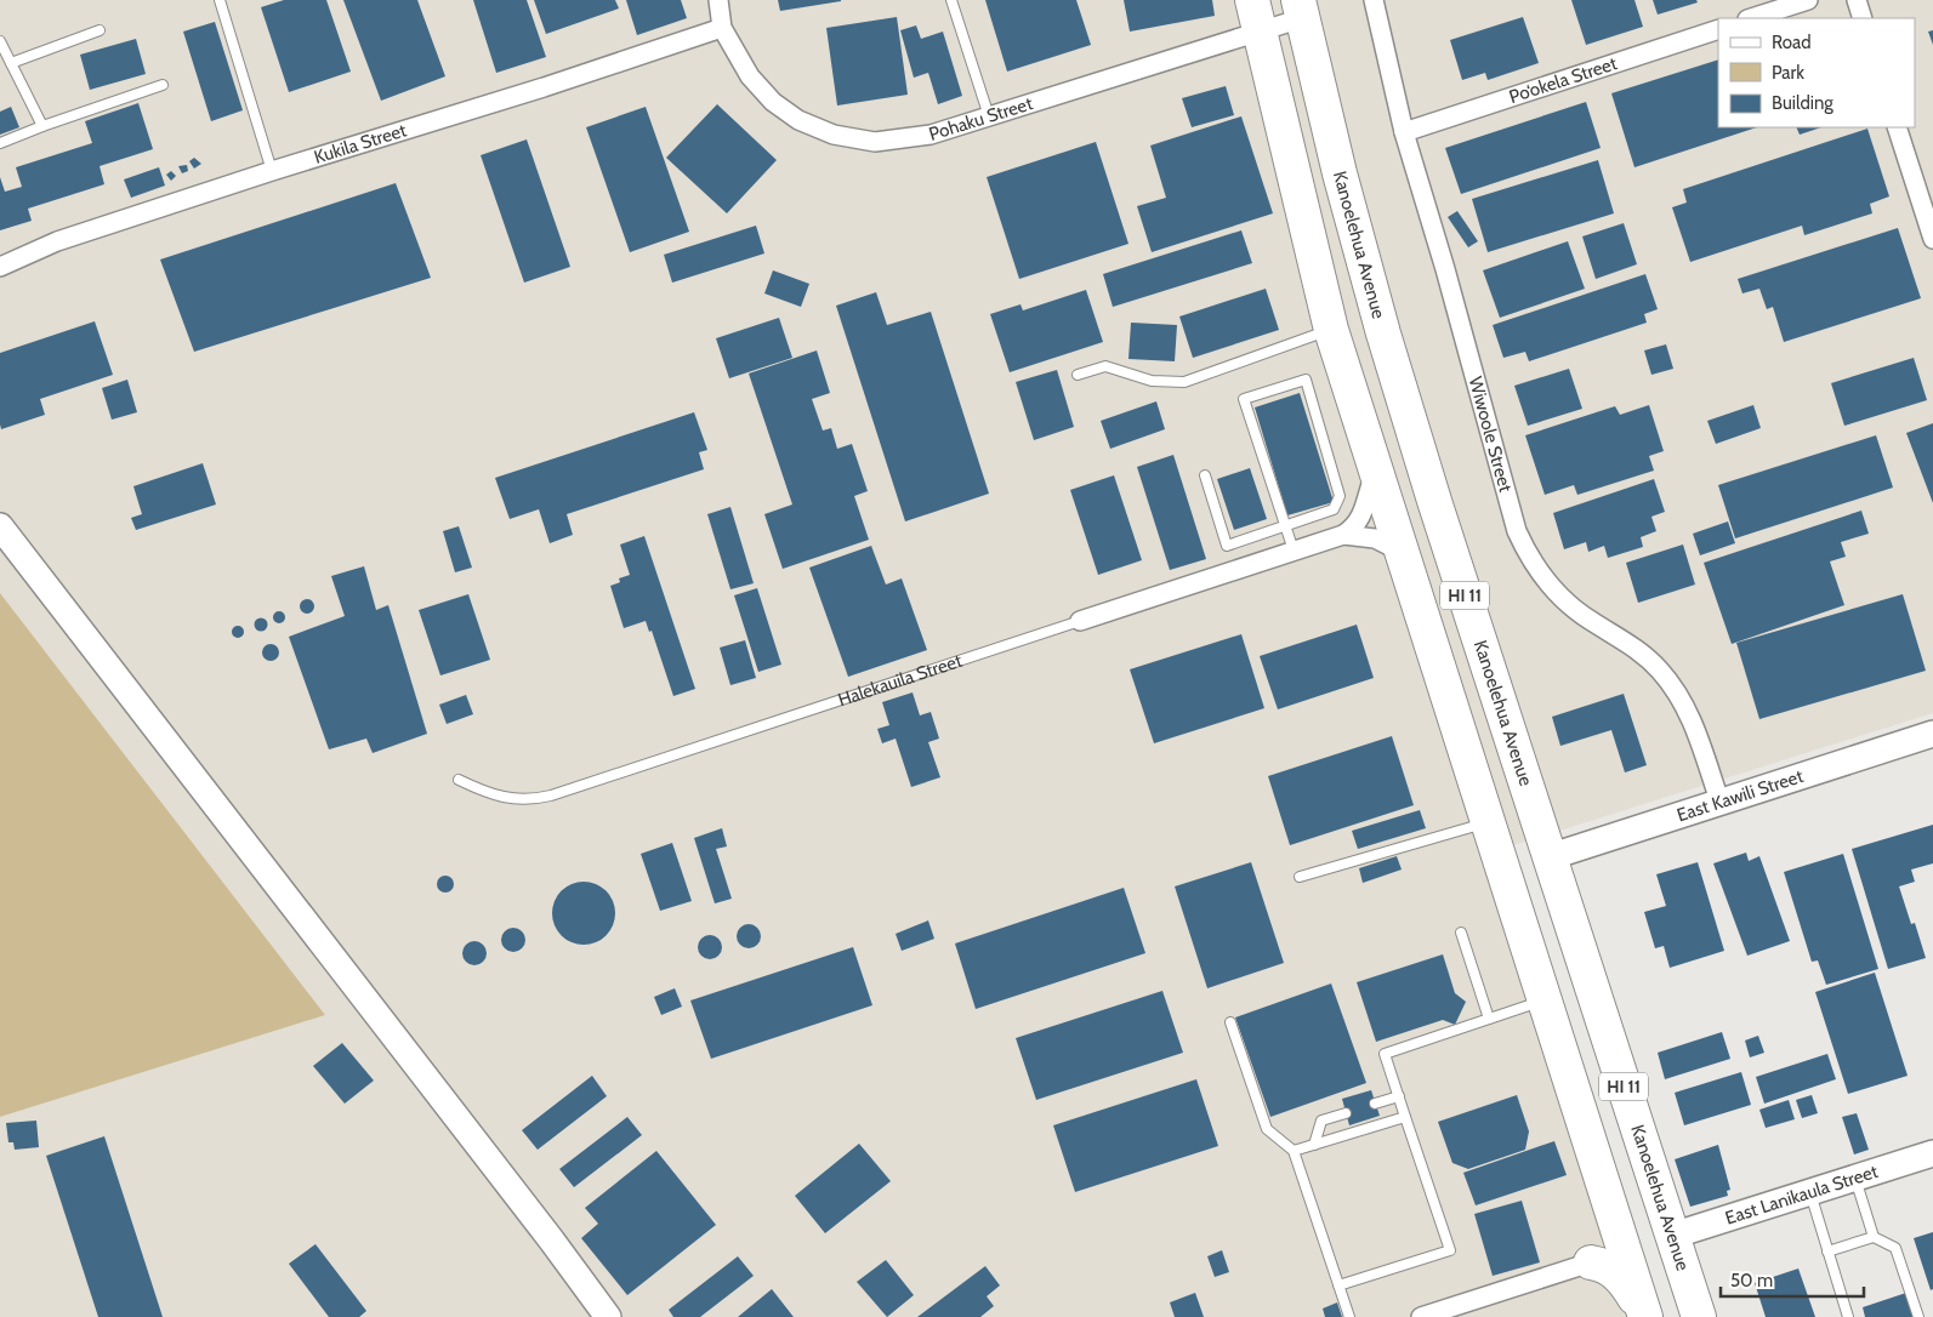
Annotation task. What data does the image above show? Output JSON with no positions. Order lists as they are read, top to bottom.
{
  "streets": {
    "highway": ["Kanoelehua Avenue", "HI 11"],
    "street": [
      "Po‘okela Street",
      "Pohaku Street",
      "Kukila Street",
      "Wiwoole Street",
      "Halekauila Street",
      "East Kawili Street",
      "East Lanikaula Street"
    ]
  },
  "crossings": [
    ["Po‘okela Street", "Wiwoole Street"],
    ["Pohaku Street", "Kukila Street"],
    ["Pohaku Street", "Kanoelehua Avenue"],
    ["Pohaku Street", "HI 11"],
    ["Kanoelehua Avenue", "East Kawili Street"],
    ["Kanoelehua Avenue", "East Lanikaula Street"],
    ["Wiwoole Street", "East Kawili Street"],
    ["HI 11", "Halekauila Street"]
  ],
  "legend": ["Road", "Park", "Building"],
  "scale_bar": "50 m"
}
